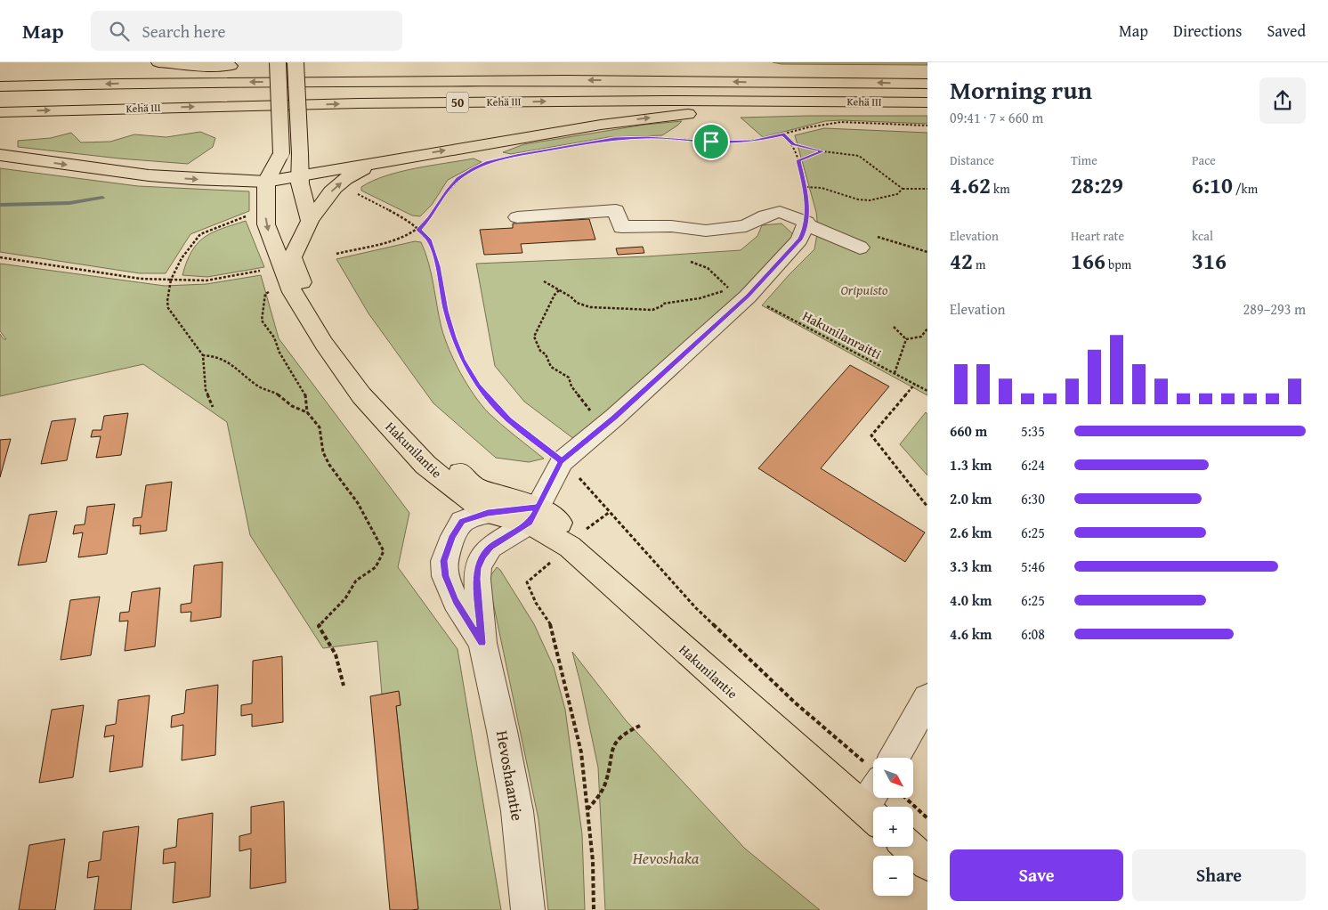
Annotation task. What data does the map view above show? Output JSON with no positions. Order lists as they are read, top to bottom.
{
  "streets": {
    "main road": ["Kehä III", "50", "Hakunilantie"],
    "street": ["Hevoshaantie"],
    "path": ["Hakunilanraitti"]
  },
  "crossings": [
    ["Hakunilantie", "Hevoshaantie"]
  ],
  "parks": ["Oripuisto", "Hevoshaka"],
  "north": "bottom right",
  "page": {
    "header": "Map",
    "search": "Search here",
    "nav": ["Map", "Directions", "Saved"],
    "heading": ["Morning run", "09:41 · 7 × 660 m"],
    "stats": [
      ["Distance", "4.62 km"],
      ["Time", "28:29"],
      ["Pace", "6:10 /km"],
      ["Elevation", "42 m"],
      ["Heart rate", "166 bpm"],
      ["kcal", "316"]
    ],
    "chart": ["Elevation", "289–293 m"],
    "list": [
      {
        "name": "660 m",
        "note": "5:35"
      },
      {
        "name": "1.3 km",
        "note": "6:24"
      },
      {
        "name": "2.0 km",
        "note": "6:30"
      },
      {
        "name": "2.6 km",
        "note": "6:25"
      },
      {
        "name": "3.3 km",
        "note": "5:46"
      },
      {
        "name": "4.0 km",
        "note": "6:25"
      },
      {
        "name": "4.6 km",
        "note": "6:08"
      }
    ],
    "map_buttons": ["+", "−"],
    "buttons": ["Save", "Share"]
  }
}
